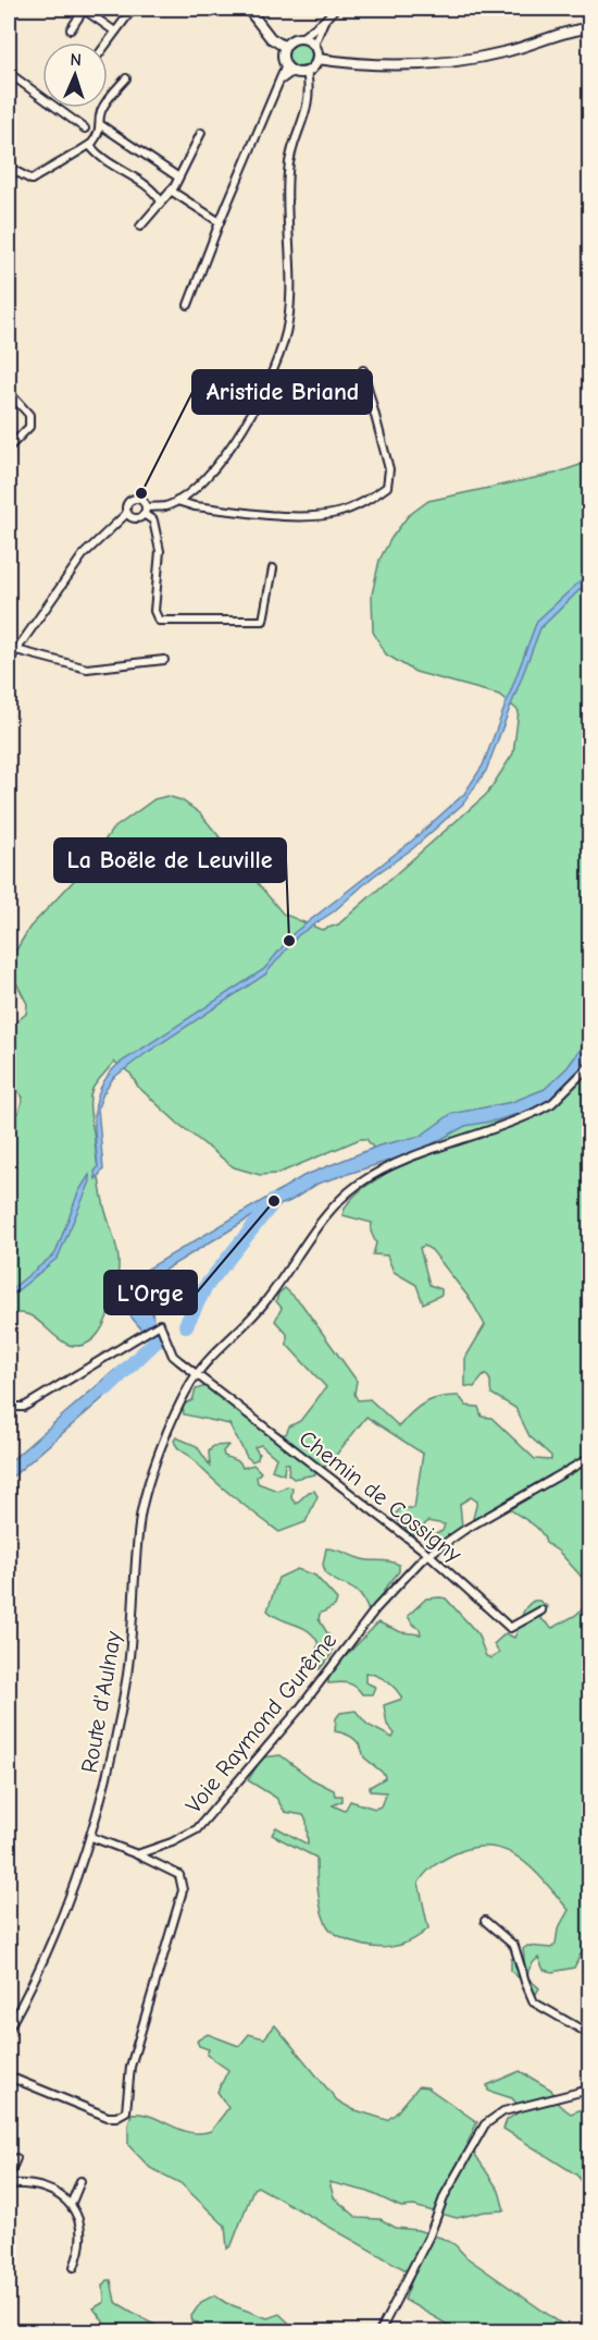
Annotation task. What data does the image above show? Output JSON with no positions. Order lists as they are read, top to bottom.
{
  "streets": {
    "street": ["Chemin de Cossigny", "Route d'Aulnay", "Voie Raymond Gurême"]
  },
  "crossings": [
    ["Chemin de Cossigny", "Route d'Aulnay"],
    ["Chemin de Cossigny", "Voie Raymond Gurême"]
  ],
  "places": ["Aristide Briand", "La Boële de Leuville", "L'Orge"],
  "north": "top"
}
